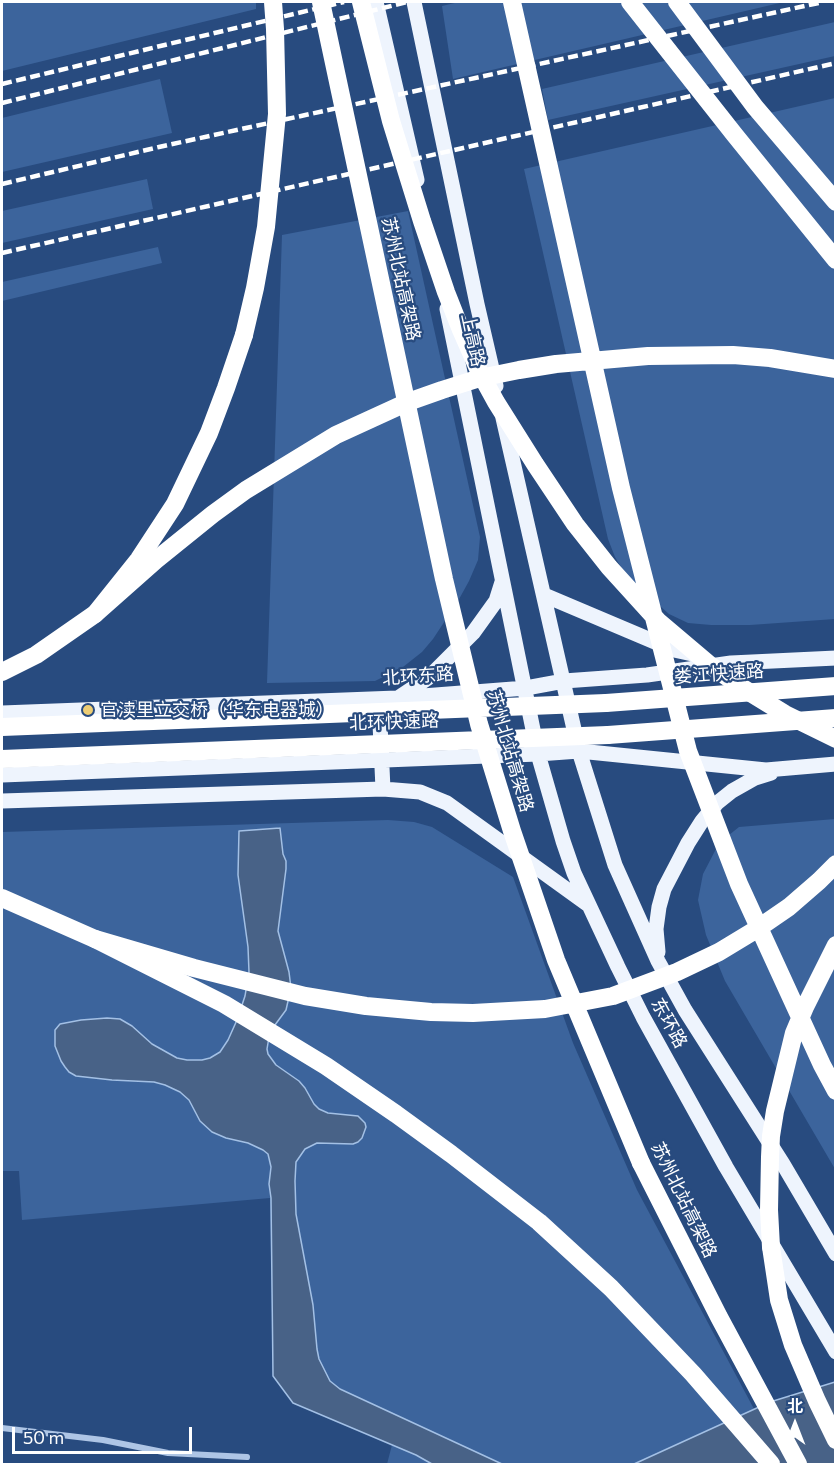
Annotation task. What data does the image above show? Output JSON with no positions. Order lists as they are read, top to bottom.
{
  "streets": {
    "highway": ["苏州北站高架路", "娄江快速路", "北环快速路"],
    "main road": ["上高路", "北环东路", "东环路"]
  },
  "crossings": [
    ["上高路", "北环东路"],
    ["上高路", "东环路"],
    ["娄江快速路", "北环快速路"],
    ["北环东路", "东环路"]
  ],
  "places": ["官渎里立交桥（华东电器城）"],
  "scale_bar": "50 m",
  "north": "top"
}
